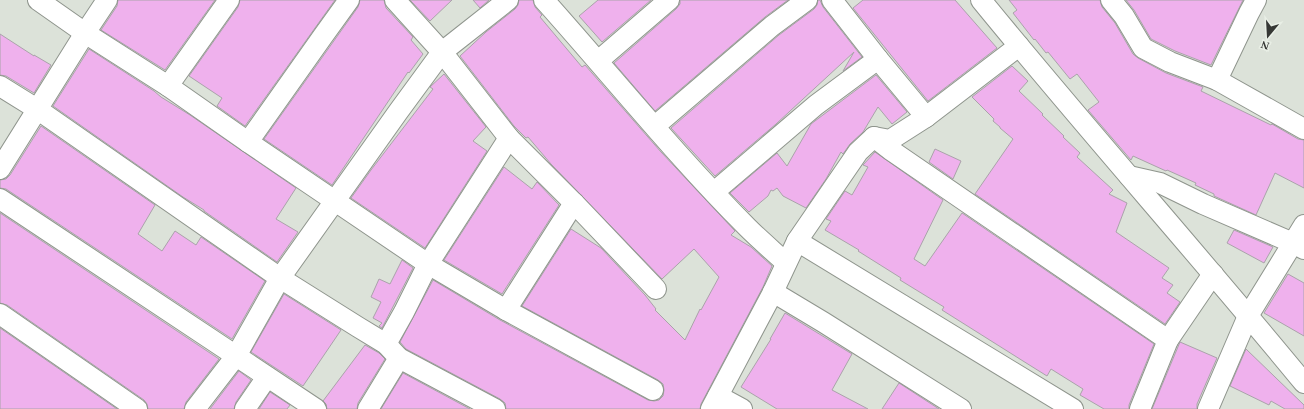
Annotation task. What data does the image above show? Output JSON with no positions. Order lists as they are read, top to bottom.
{
  "north": "bottom"
}
